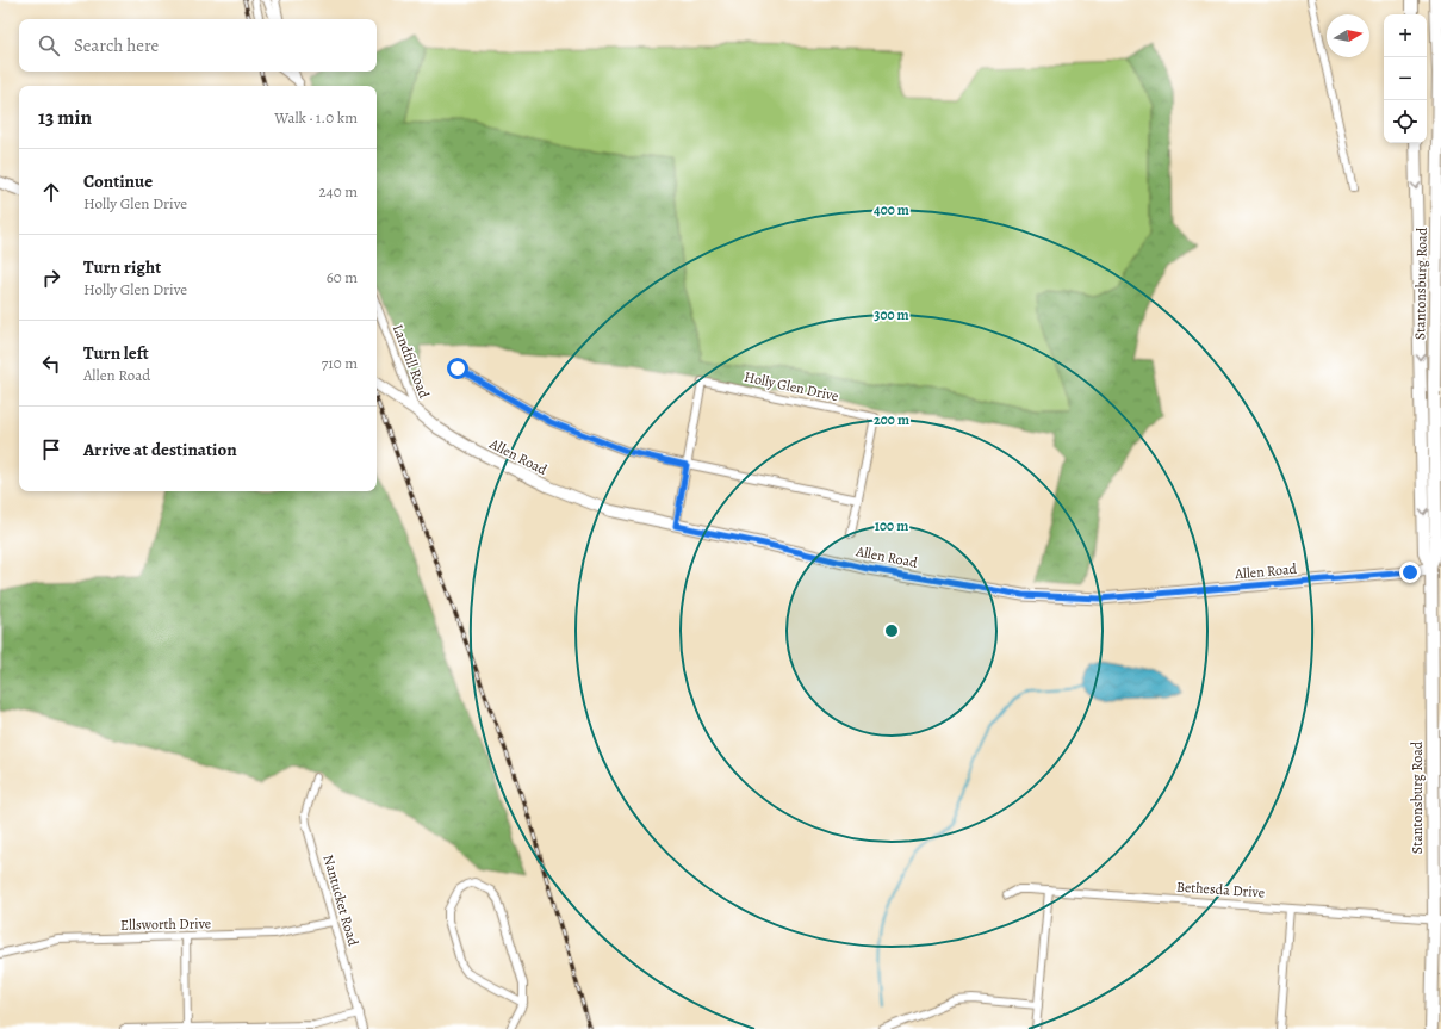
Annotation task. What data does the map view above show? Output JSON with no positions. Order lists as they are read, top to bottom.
{
  "streets": {
    "main road": ["Stantonsburg Road", "Allen Road"],
    "street": [
      "Landfill Road",
      "Holly Glen Drive",
      "Bethesda Drive",
      "Nantucket Road",
      "Ellsworth Drive"
    ]
  },
  "crossings": [
    ["Stantonsburg Road", "Allen Road"],
    ["Stantonsburg Road", "Bethesda Drive"],
    ["Landfill Road", "Allen Road"],
    ["Holly Glen Drive", "Allen Road"],
    ["Nantucket Road", "Ellsworth Drive"]
  ],
  "north": "right",
  "page": {
    "map_buttons": ["+", "−"],
    "search": "Search here",
    "heading": ["13 min", "Walk · 1.0 km"],
    "list": [
      ["Continue", "Holly Glen Drive", "240 m"],
      ["Turn right", "Holly Glen Drive", "60 m"],
      ["Turn left", "Allen Road", "710 m"],
      "Arrive at destination"
    ]
  },
  "rings": [
    "400 m",
    "300 m",
    "200 m",
    "100 m"
  ]
}
